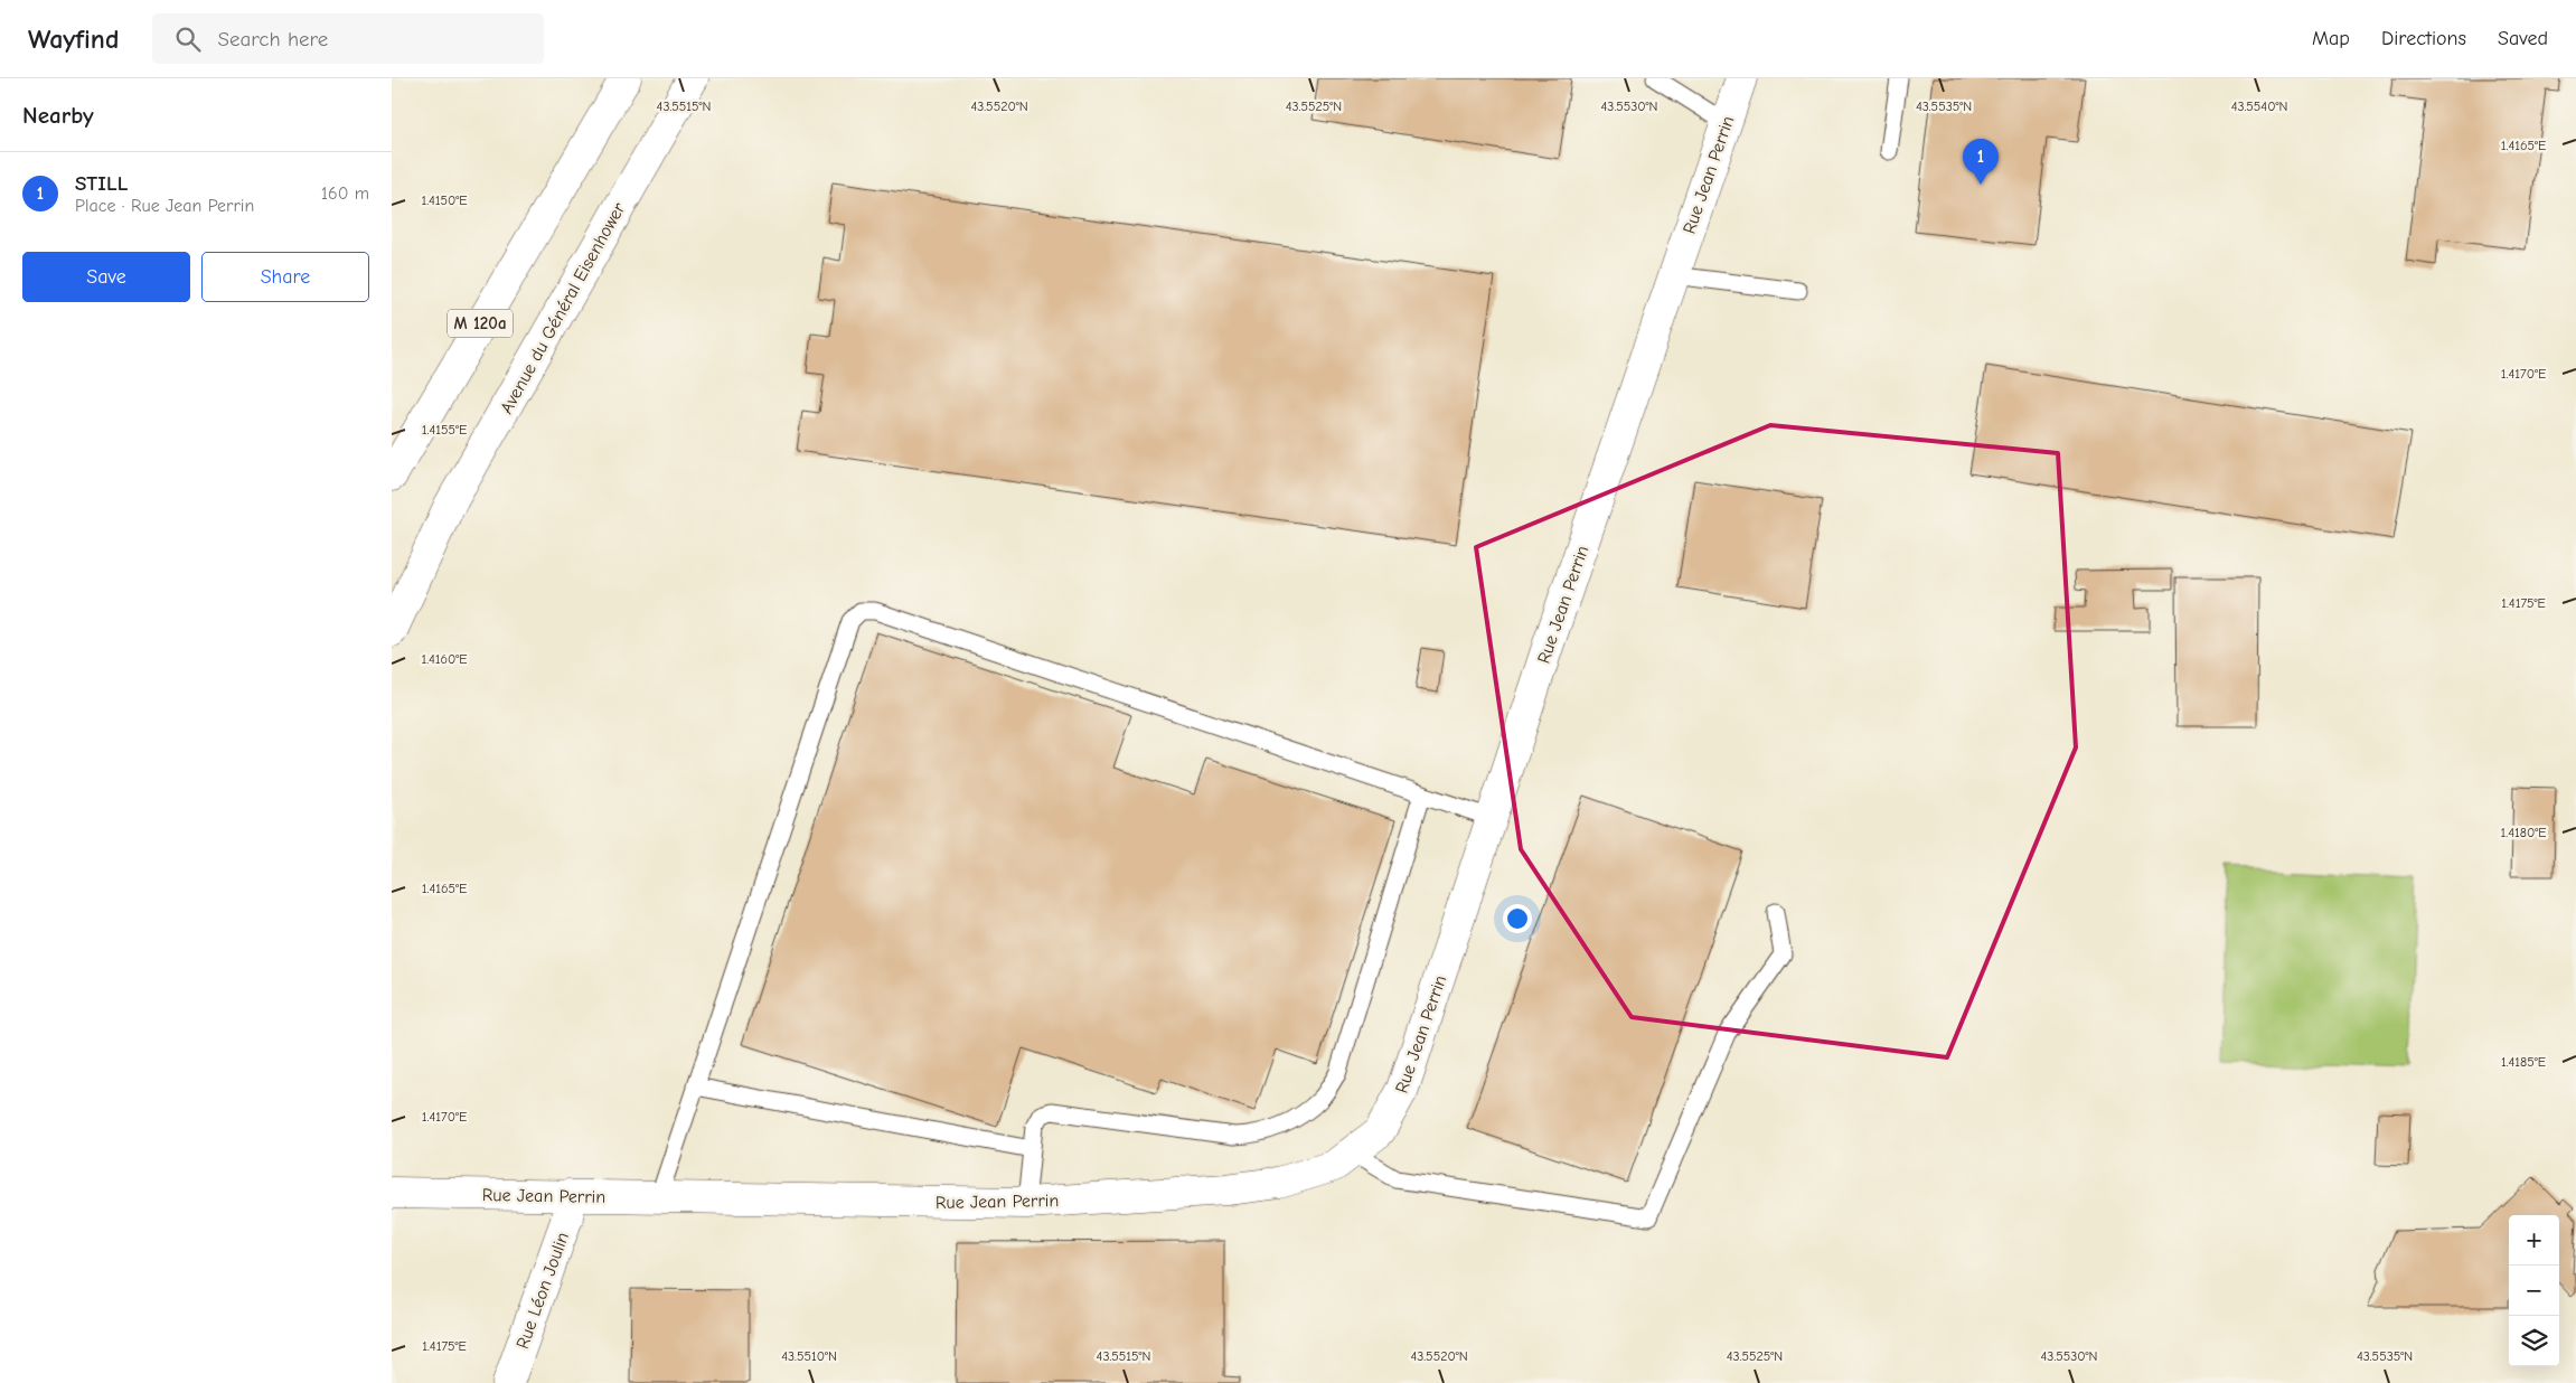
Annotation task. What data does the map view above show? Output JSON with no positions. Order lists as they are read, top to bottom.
{
  "streets": {
    "street": [
      "Rue Jean Perrin",
      "Avenue du Général Eisenhower",
      "M 120a",
      "Rue Léon Joulin"
    ]
  },
  "crossings": [
    ["Rue Jean Perrin", "Rue Léon Joulin"]
  ],
  "page": {
    "header": "Wayfind",
    "search": "Search here",
    "nav": ["Map", "Directions", "Saved"],
    "heading": "Nearby",
    "pins": "1",
    "list": [
      {
        "mark": "1",
        "name": "STILL",
        "note": "Place · Rue Jean Perrin",
        "value": "160 m"
      }
    ],
    "buttons": ["Save", "Share"],
    "map_buttons": ["+", "−"]
  },
  "coordinates": [
    "43.5515°N",
    "43.5535°N",
    "43.5540°N",
    "43.5520°N",
    "43.5525°N",
    "43.5530°N",
    "1.4165°E",
    "1.4150°E",
    "1.4170°E",
    "1.4155°E",
    "1.4175°E",
    "1.4160°E",
    "1.4180°E",
    "1.4185°E",
    "43.5510°N"
  ]
}
